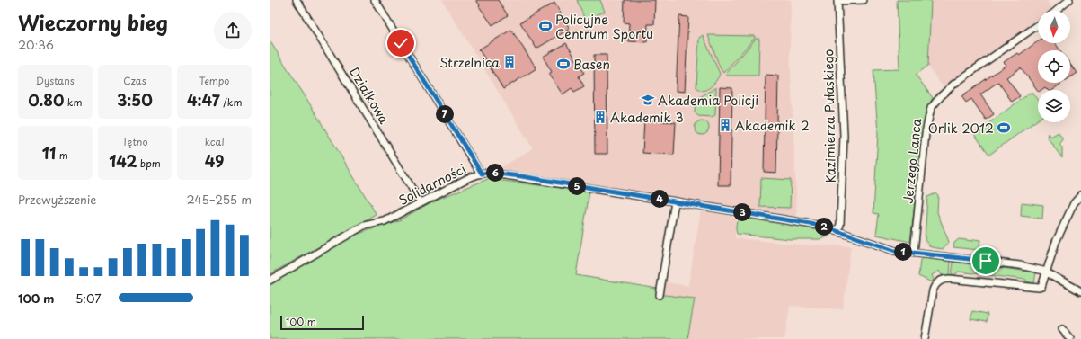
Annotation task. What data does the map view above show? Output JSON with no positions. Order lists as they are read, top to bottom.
{
  "streets": {
    "street": [
      "Działkowa",
      "Kazimierza Pułaskiego",
      "Jerzego Lanca",
      "Solidarności"
    ]
  },
  "crossings": [
    ["Działkowa", "Solidarności"],
    ["Kazimierza Pułaskiego", "Solidarności"],
    ["Jerzego Lanca", "Solidarności"]
  ],
  "places": {
    "sports": ["Policyjne Centrum Sportu", "Basen", "Orlik 2012"],
    "building": ["Strzelnica", "Akademik 3", "Akademik 2"],
    "school or university": ["Akademia Policji"]
  },
  "scale_bar": "100 m",
  "north": "bottom",
  "page": {
    "heading": ["Wieczorny bieg", "20:36"],
    "stats": [
      ["Dystans", "0.80 km"],
      ["Czas", "3:50"],
      ["Tempo", "4:47 /km"],
      ["11 m"],
      ["Tętno", "142 bpm"],
      ["kcal", "49"]
    ],
    "pins": [
      "7",
      "6",
      "5",
      "4",
      "3",
      "2",
      "1"
    ],
    "chart": ["Przewyższenie", "245–255 m"],
    "list": [
      {
        "name": "100 m",
        "note": "5:07"
      }
    ],
    "scale": "100 m"
  }
}
